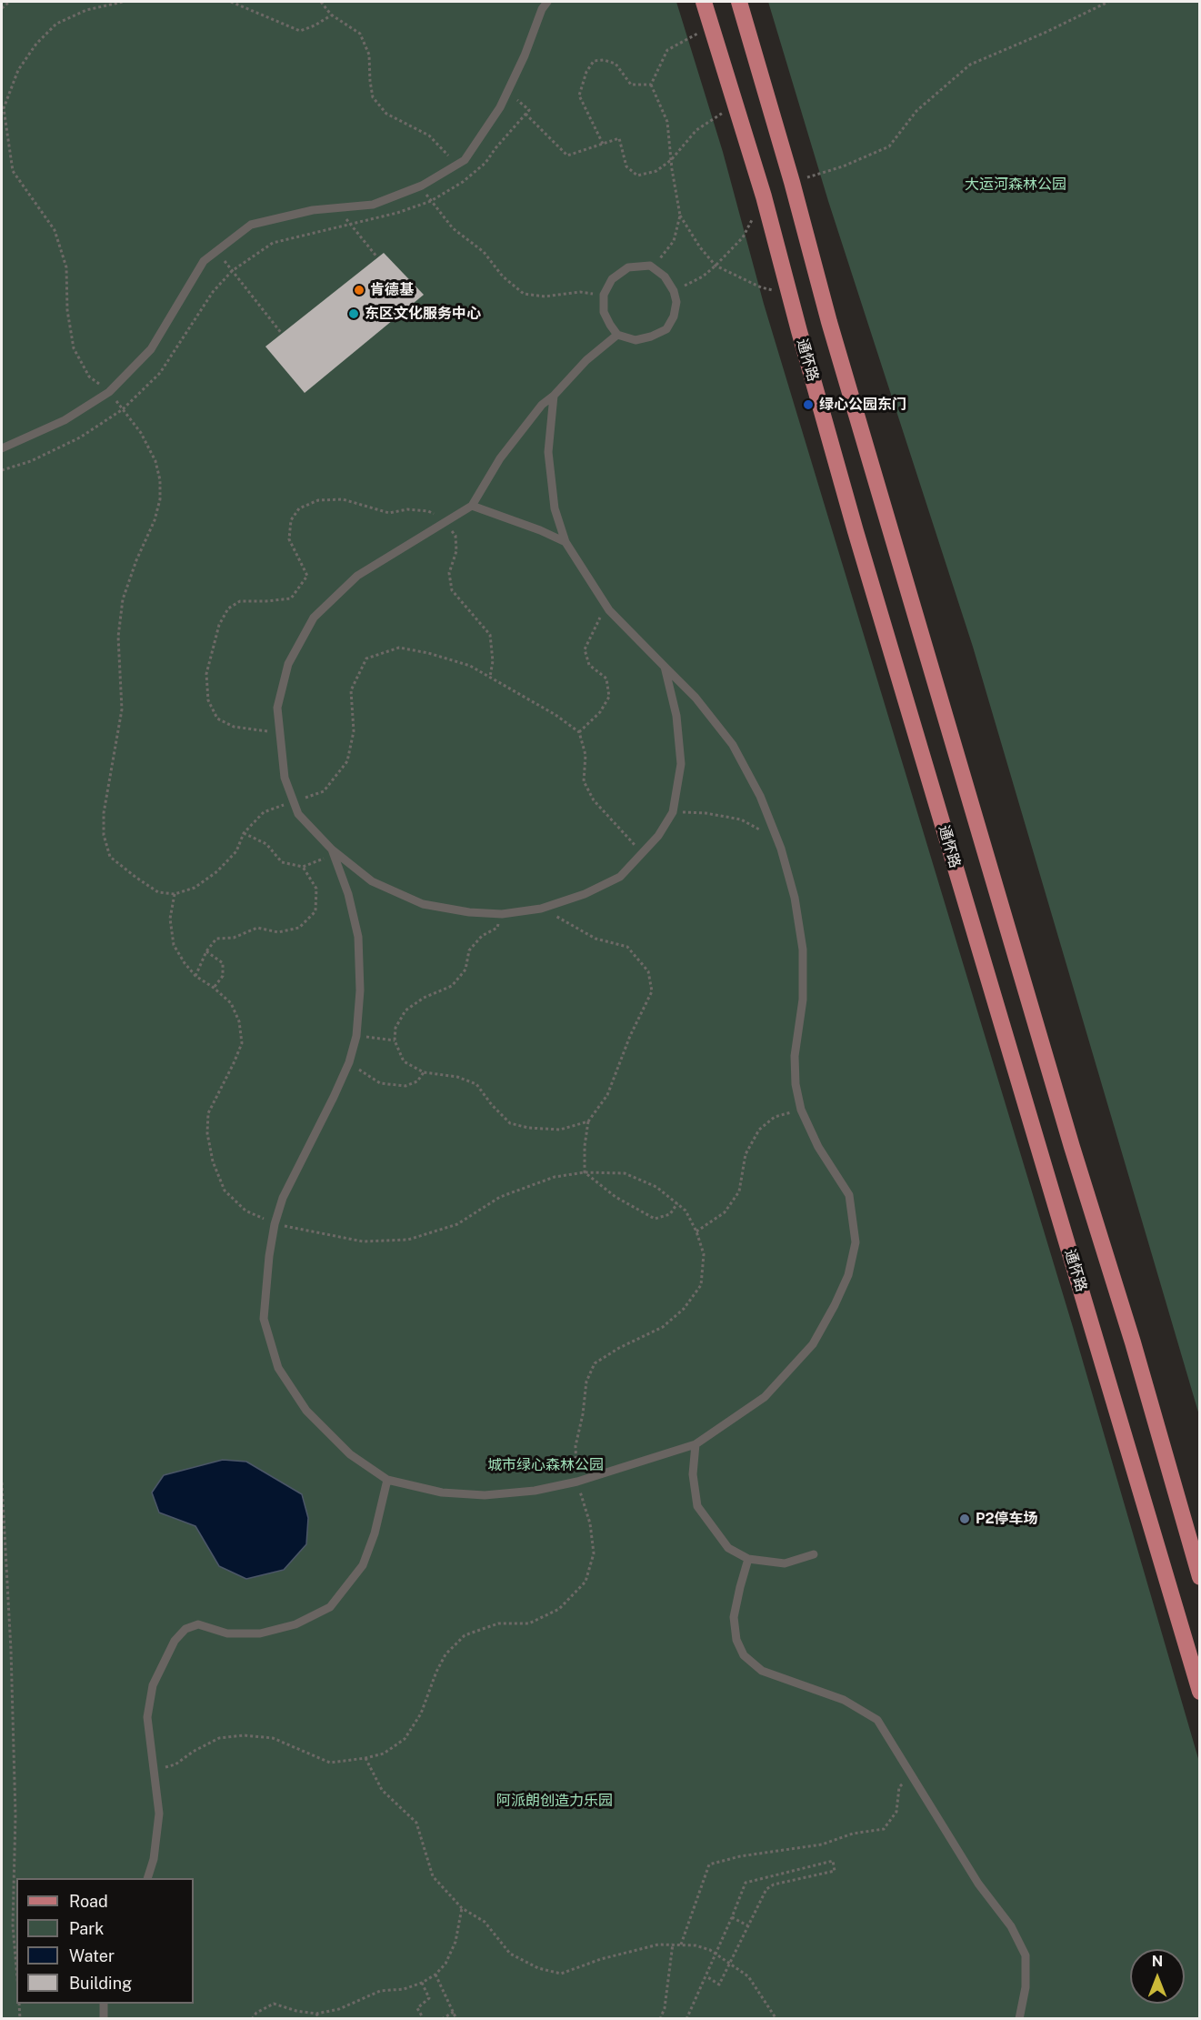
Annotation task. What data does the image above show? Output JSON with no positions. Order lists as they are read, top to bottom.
{
  "streets": {
    "main road": ["通怀路"]
  },
  "parks": ["大运河森林公园", "城市绿心森林公园", "阿派朗创造力乐园"],
  "places": [
    "肯德基",
    "东区文化服务中心",
    "绿心公园东门",
    "P2停车场"
  ],
  "legend": [
    "Road",
    "Park",
    "Water",
    "Building"
  ],
  "north": "top"
}
